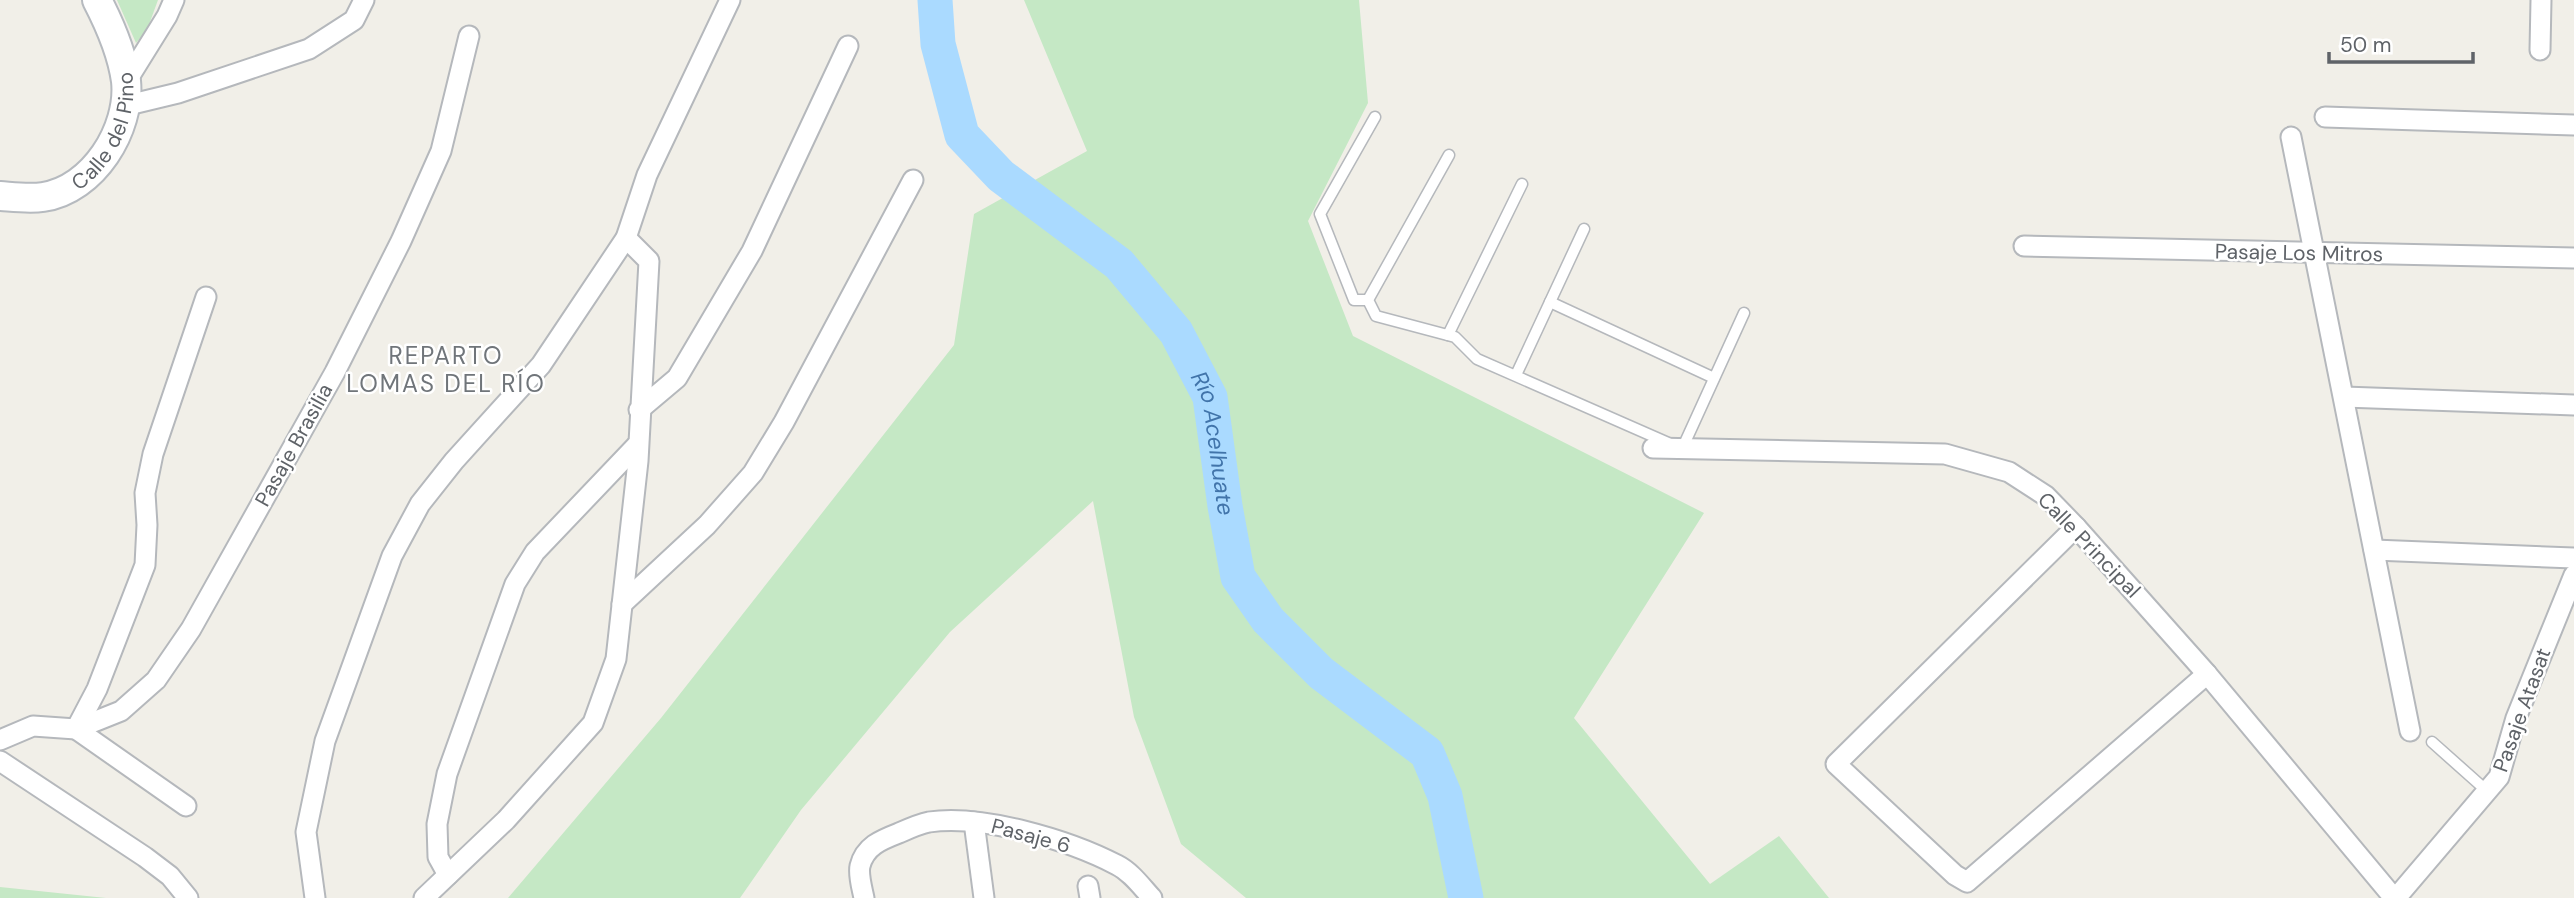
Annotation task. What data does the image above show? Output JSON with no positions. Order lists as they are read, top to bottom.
{
  "streets": {
    "main road": ["Calle del Pino"],
    "street": [
      "Pasaje Los Mitros",
      "Pasaje Brasilia",
      "Calle Principal",
      "Pasaje Atasat",
      "Pasaje 6"
    ]
  },
  "crossings": [
    ["Calle Principal", "Pasaje Atasat"]
  ],
  "districts": ["REPARTO LOMAS DEL RÍO"],
  "water": ["Río Acelhuate"],
  "scale_bar": "50 m"
}
